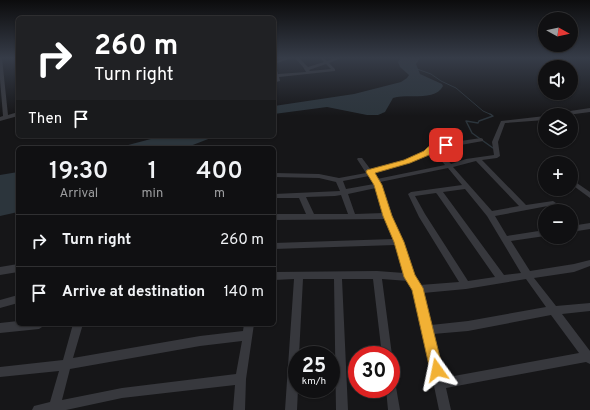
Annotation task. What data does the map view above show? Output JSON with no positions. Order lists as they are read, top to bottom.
{
  "north": "right",
  "page": {
    "map_buttons": ["+", "−"],
    "turn": ["260 m", "Turn right"],
    "then": "Then",
    "eta": [
      "19:30",
      "Arrival",
      "1",
      "min",
      "400",
      "m"
    ],
    "list": [
      {
        "name": "Turn right",
        "value": "260 m"
      },
      {
        "name": "Arrive at destination",
        "value": "140 m"
      }
    ],
    "speed": "25 km/h",
    "limit": "30"
  }
}
